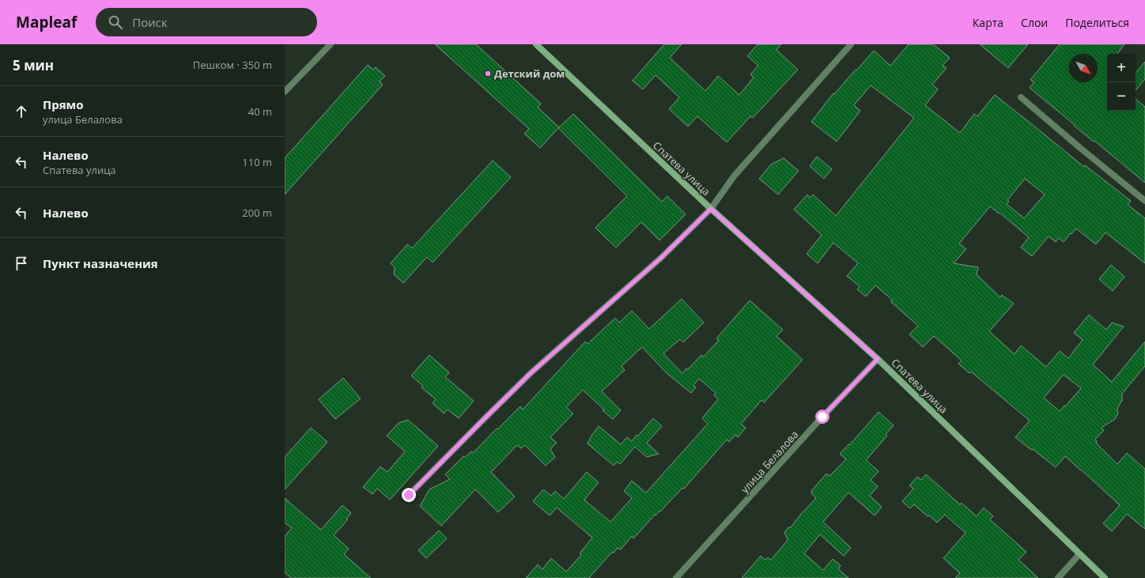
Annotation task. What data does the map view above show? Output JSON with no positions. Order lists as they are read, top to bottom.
{
  "streets": {
    "street": ["Спатева улица", "улица Белалова"]
  },
  "crossings": [
    ["Спатева улица", "улица Белалова"]
  ],
  "places": ["Детский дом"],
  "north": "bottom right",
  "page": {
    "header": "Mapleaf",
    "search": "Поиск",
    "nav": ["Карта", "Слои", "Поделиться"],
    "heading": ["5 мин", "Пешком · 350 m"],
    "map_buttons": ["+", "−"],
    "list": [
      ["Прямо", "улица Белалова", "40 m"],
      ["Налево", "Спатева улица", "110 m"],
      ["Налево", "200 m"],
      "Пункт назначения"
    ]
  }
}
